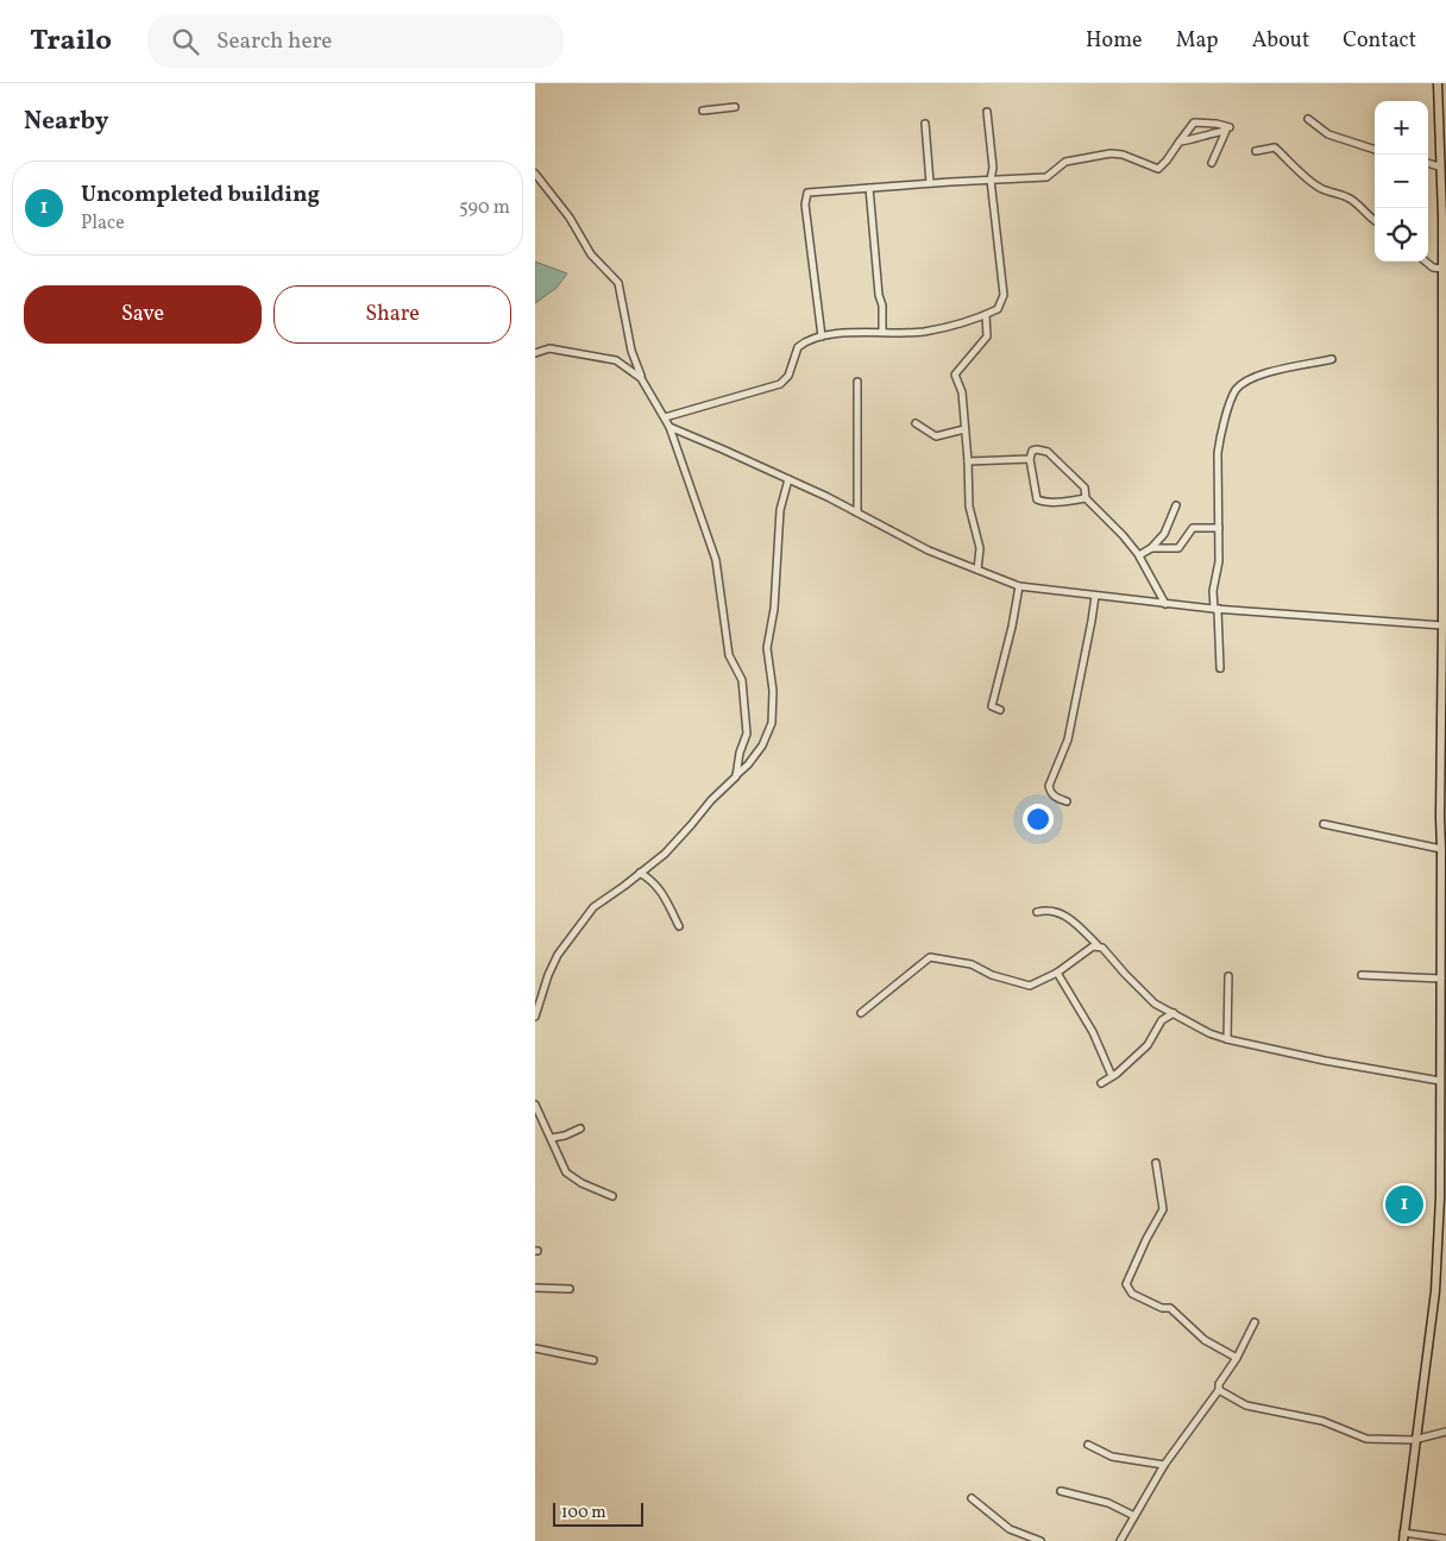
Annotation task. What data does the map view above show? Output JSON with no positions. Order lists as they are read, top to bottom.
{
  "scale_bar": "100 m",
  "page": {
    "header": "Trailo",
    "search": "Search here",
    "nav": [
      "Home",
      "Map",
      "About",
      "Contact"
    ],
    "heading": "Nearby",
    "map_buttons": ["+", "−"],
    "list": [
      {
        "mark": "1",
        "name": "Uncompleted building",
        "note": "Place",
        "value": "590 m"
      }
    ],
    "buttons": ["Save", "Share"],
    "pins": "1",
    "scale": "100 m"
  }
}
